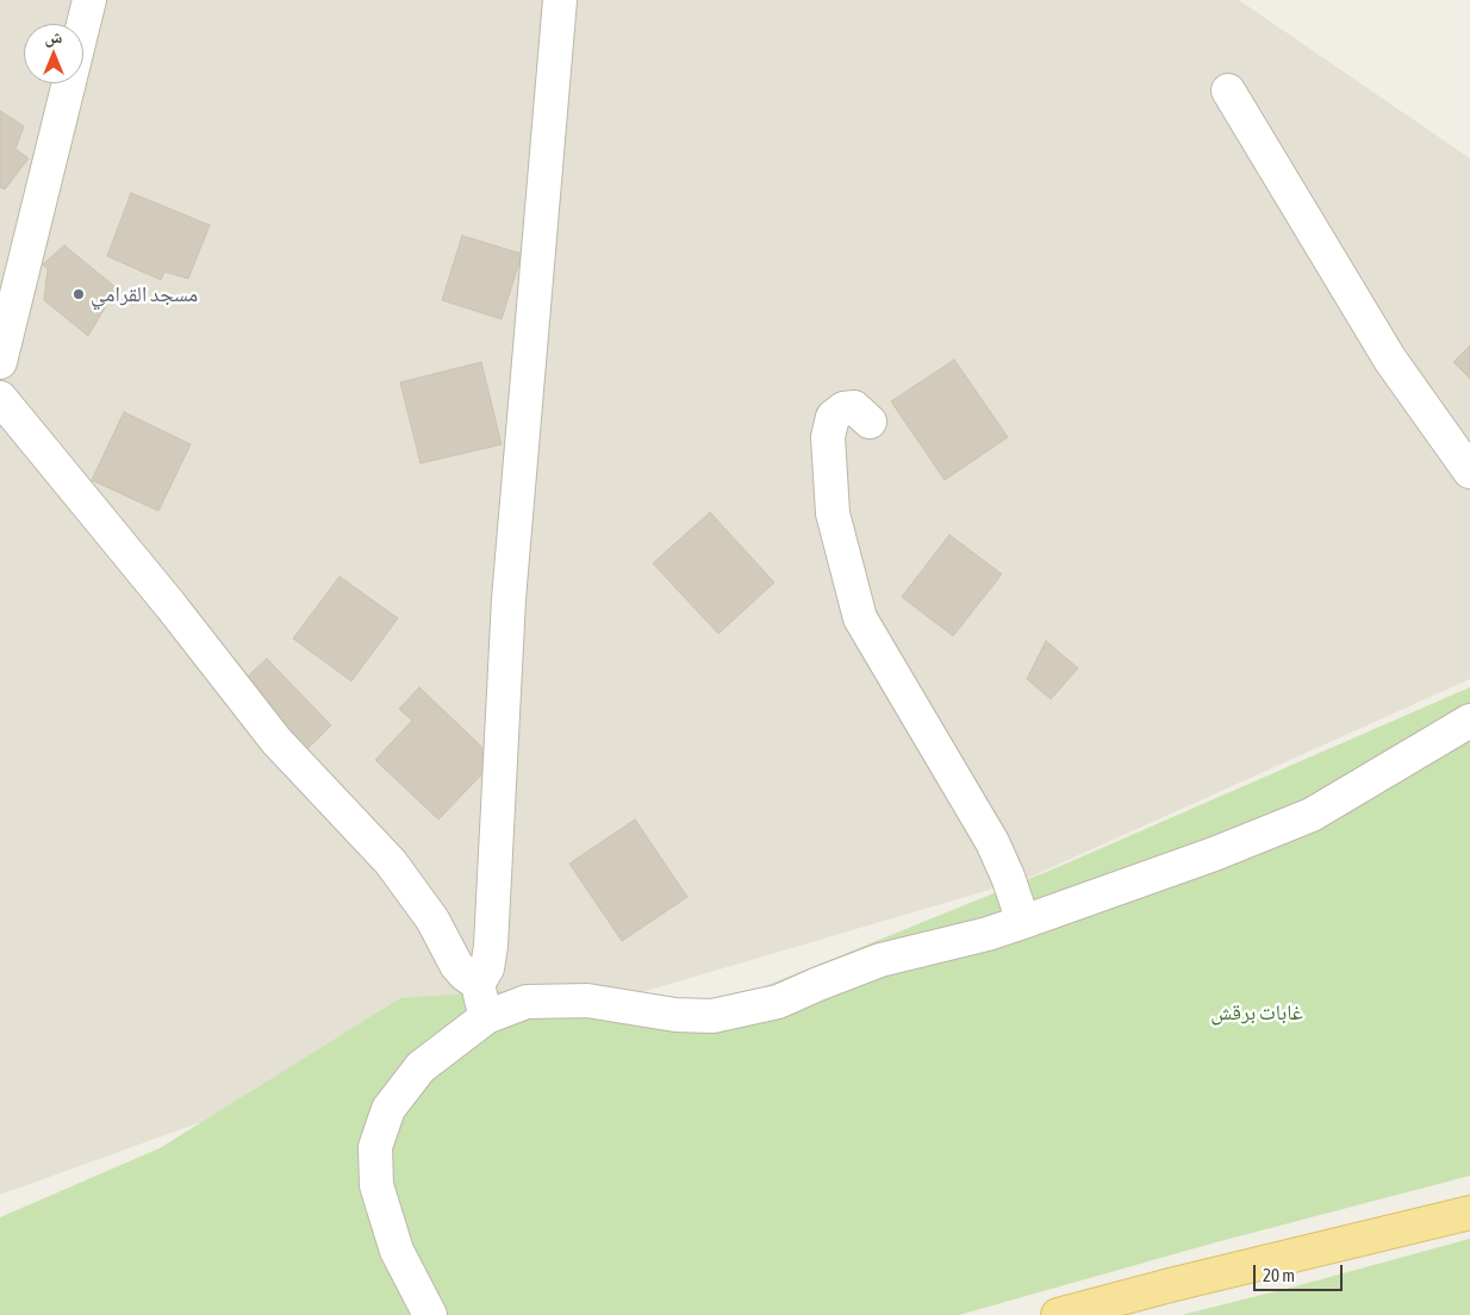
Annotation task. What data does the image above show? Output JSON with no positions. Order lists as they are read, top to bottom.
{
  "parks": ["غابات برقش"],
  "places": ["مسجد القرامي"],
  "scale_bar": "20 m",
  "north": "top"
}
